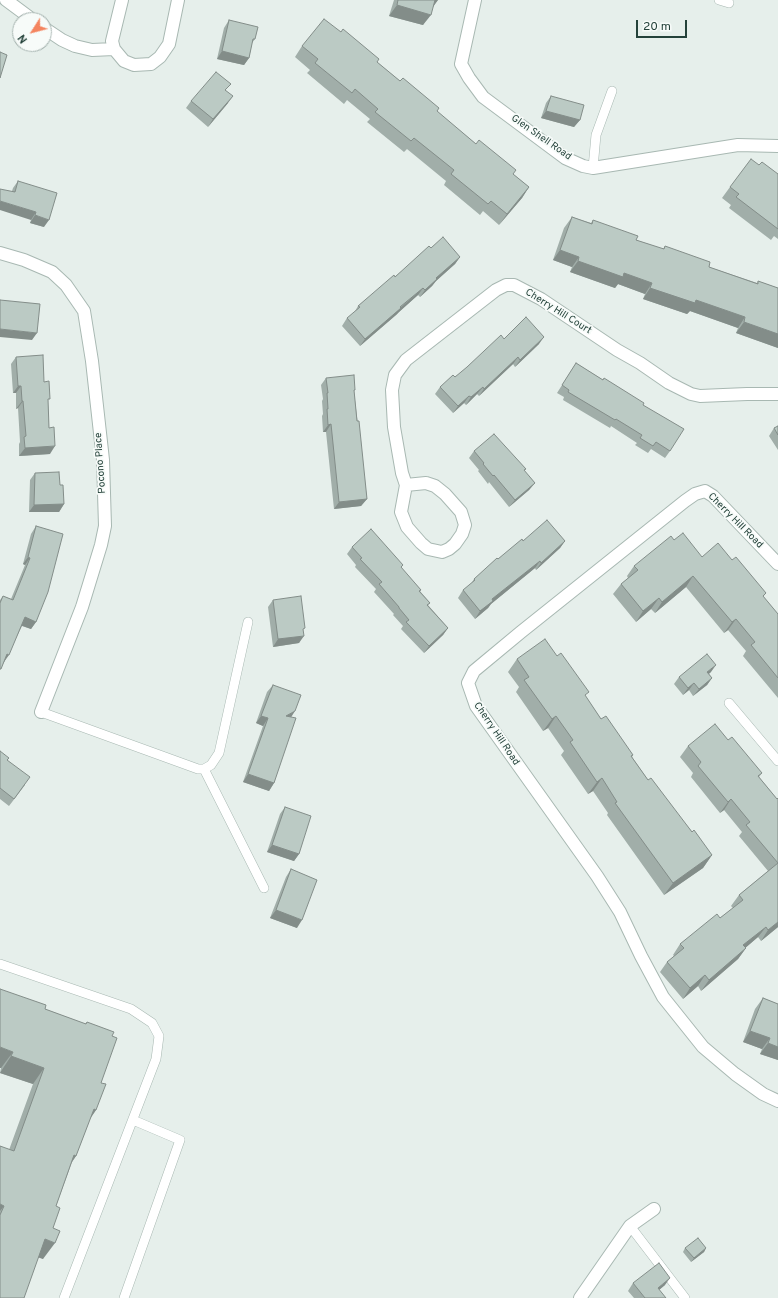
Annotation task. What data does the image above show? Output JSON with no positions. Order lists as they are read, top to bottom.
{
  "streets": {
    "street": [
      "Glen Shell Road",
      "Cherry Hill Court",
      "Pocono Place",
      "Cherry Hill Road"
    ]
  },
  "scale_bar": "20 m",
  "north": "bottom left"
}
